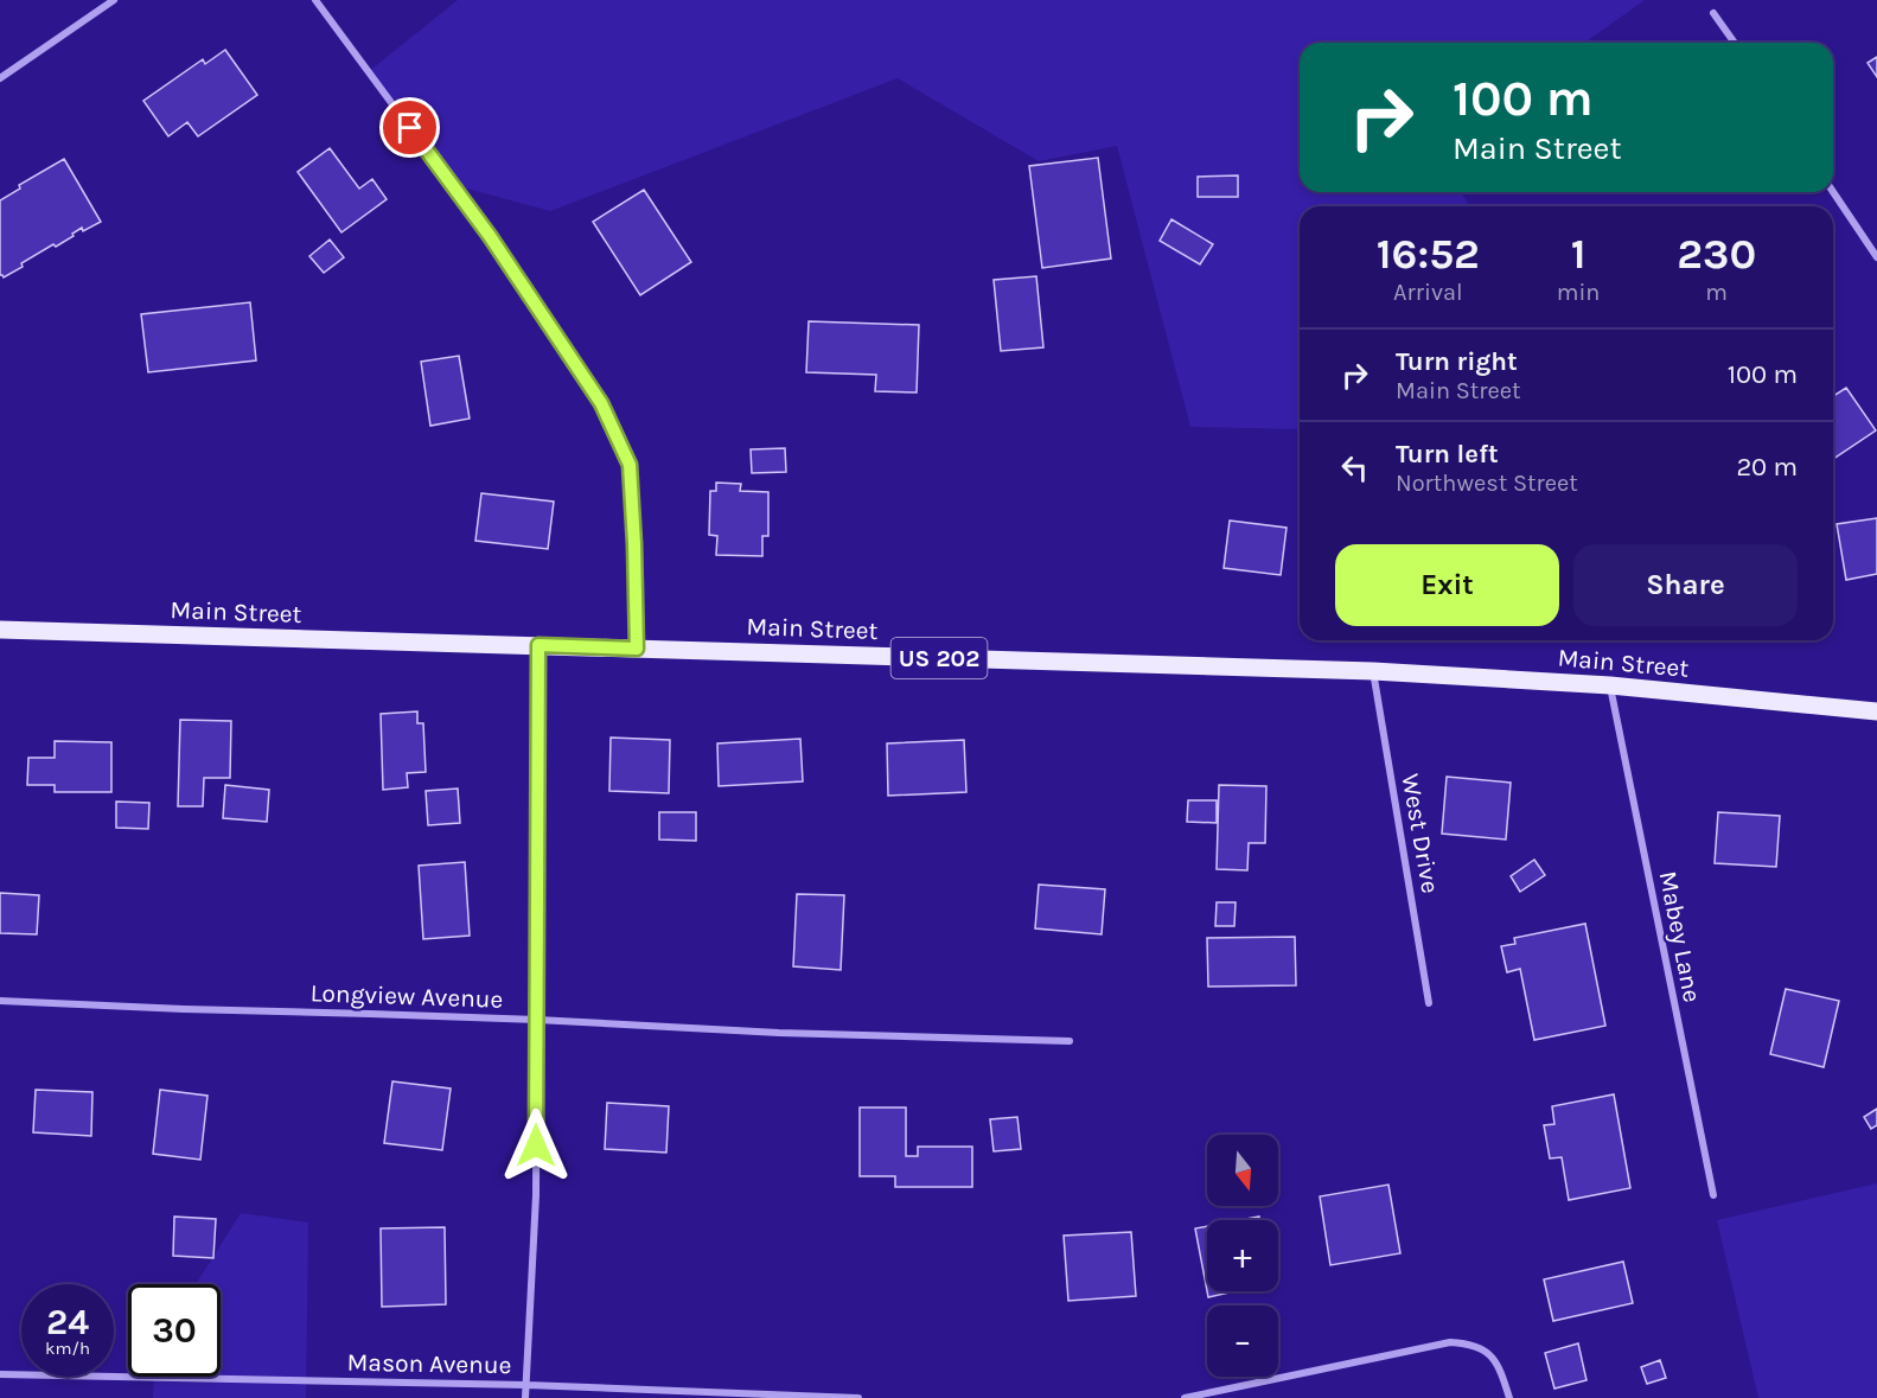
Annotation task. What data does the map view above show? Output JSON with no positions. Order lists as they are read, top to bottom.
{
  "streets": {
    "main road": ["Main Street", "US 202"],
    "street": [
      "West Drive",
      "Mabey Lane",
      "Longview Avenue",
      "Mason Avenue"
    ]
  },
  "crossings": [
    ["Main Street", "West Drive"],
    ["Main Street", "Mabey Lane"]
  ],
  "north": "bottom",
  "page": {
    "turn": ["100 m", "Main Street"],
    "eta": [
      "16:52",
      "Arrival",
      "1",
      "min",
      "230",
      "m"
    ],
    "list": [
      {
        "name": "Turn right",
        "note": "Main Street",
        "value": "100 m"
      },
      {
        "name": "Turn left",
        "note": "Northwest Street",
        "value": "20 m"
      }
    ],
    "buttons": ["Exit", "Share"],
    "map_buttons": ["+", "−"],
    "speed": "24 km/h",
    "limit": "30"
  }
}
